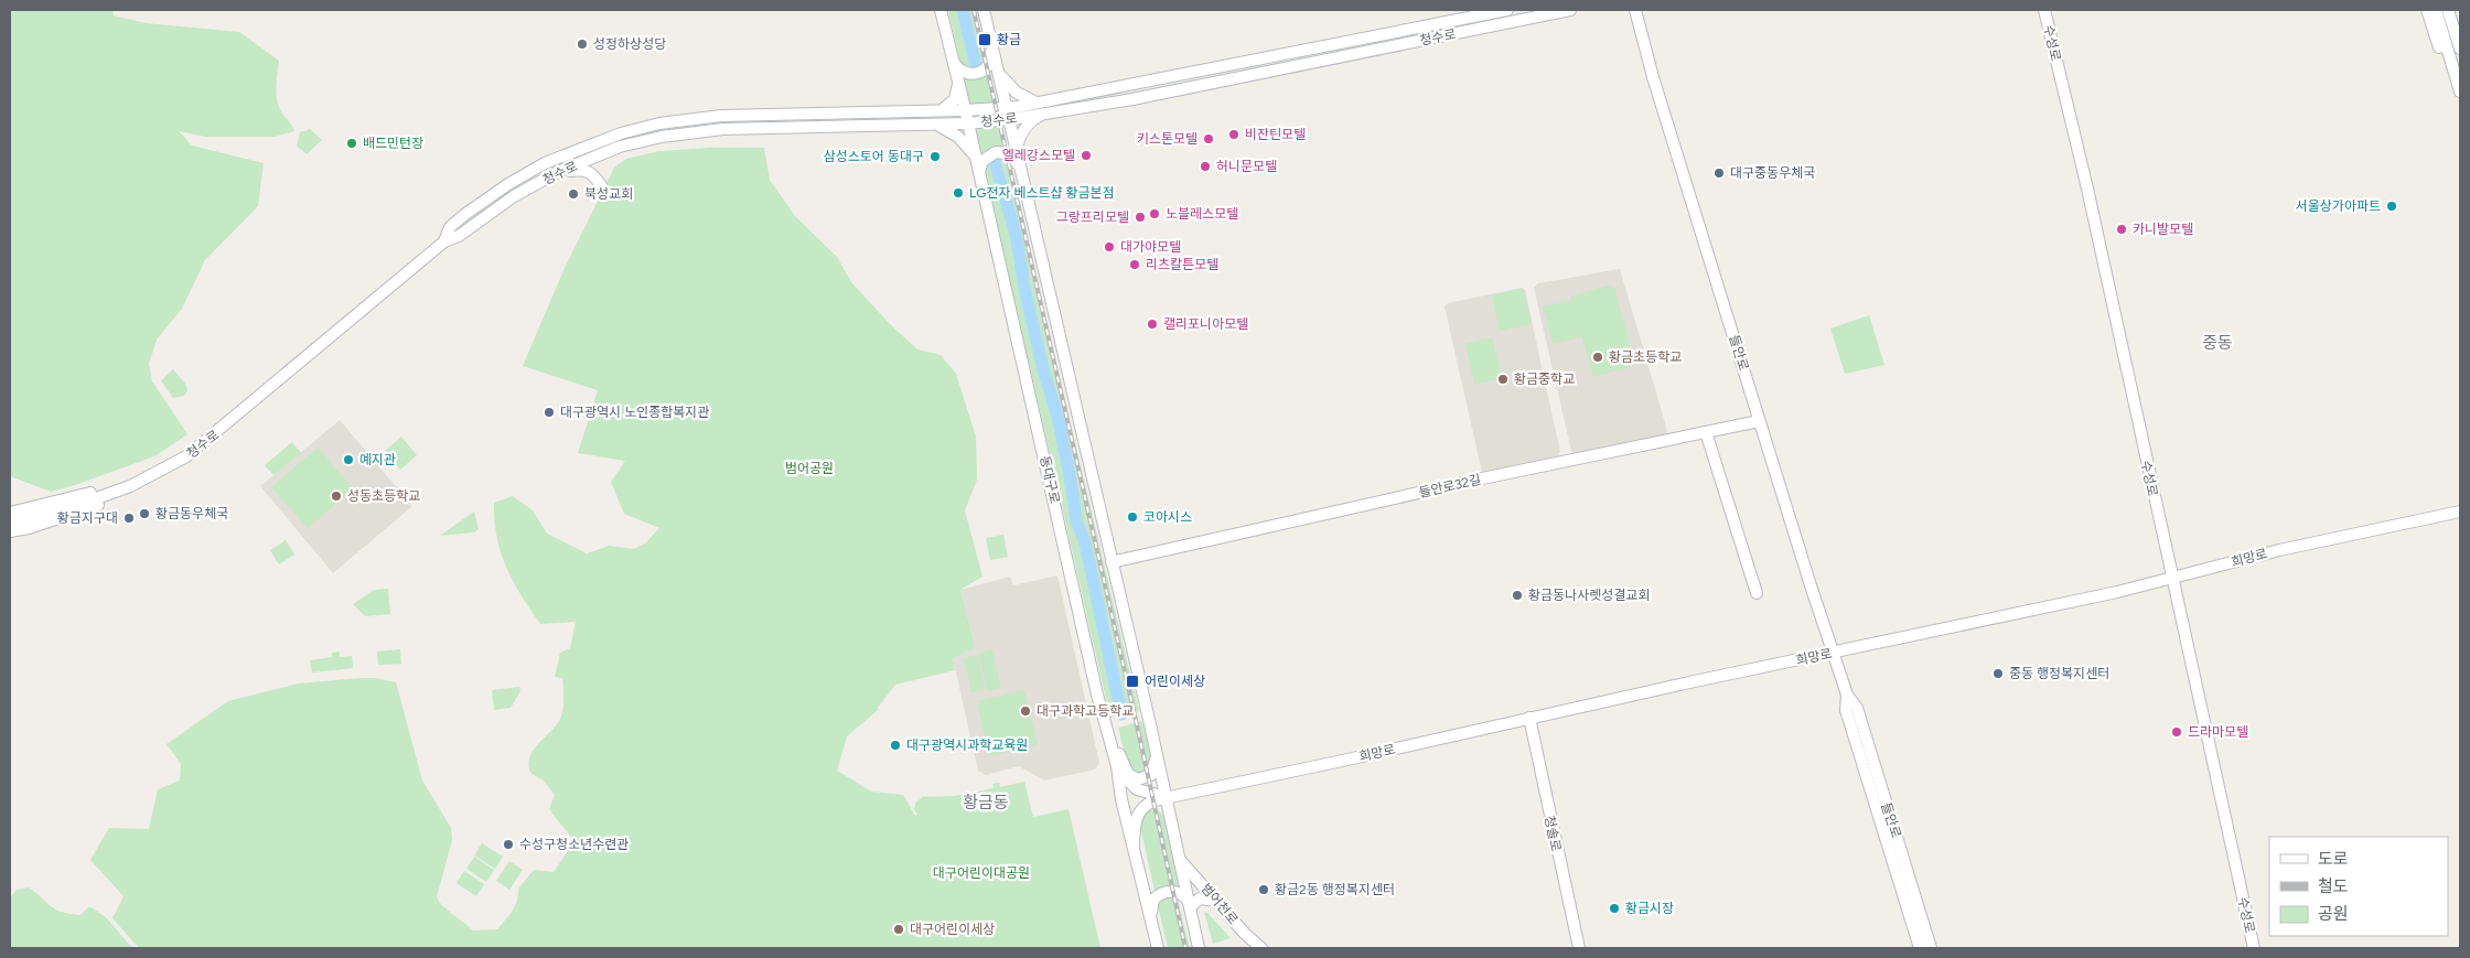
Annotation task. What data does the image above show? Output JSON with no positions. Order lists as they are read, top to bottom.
{
  "streets": {
    "main road": [
      "청수로",
      "수성로",
      "들안로",
      "동대구로",
      "들안로32길",
      "희망로",
      "청솔로",
      "범어천로"
    ]
  },
  "crossings": [
    ["청수로", "동대구로"],
    ["수성로", "희망로"],
    ["들안로", "들안로32길"],
    ["들안로", "희망로"],
    ["희망로", "청솔로"]
  ],
  "districts": ["중동", "황금동"],
  "parks": ["범어공원", "대구어린이대공원"],
  "places": {
    "transit": ["황금", "어린이세상"],
    "other": [
      "성정하상성당",
      "비잔틴모텔",
      "키스톤모텔",
      "배드민턴장",
      "엘레강스모텔",
      "삼성스토어 동대구",
      "허니문모텔",
      "대구중동우체국",
      "LG전자 베스트샵 황금본점",
      "북성교회",
      "서울상가아파트",
      "노블레스모텔",
      "그랑프리모텔",
      "카니발모텔",
      "대가야모텔",
      "리츠칼튼모텔",
      "캘리포니아모텔",
      "황금초등학교",
      "황금중학교",
      "대구광역시 노인종합복지관",
      "예지관",
      "성동초등학교",
      "황금동우체국",
      "코아시스",
      "황금지구대",
      "황금동나사렛성결교회",
      "중동 행정복지센터",
      "대구과학고등학교",
      "드라마모텔",
      "대구광역시과학교육원",
      "수성구청소년수련관",
      "황금2동 행정복지센터",
      "황금시장",
      "대구어린이세상"
    ]
  },
  "legend": ["도로", "철도", "공원"]
}
